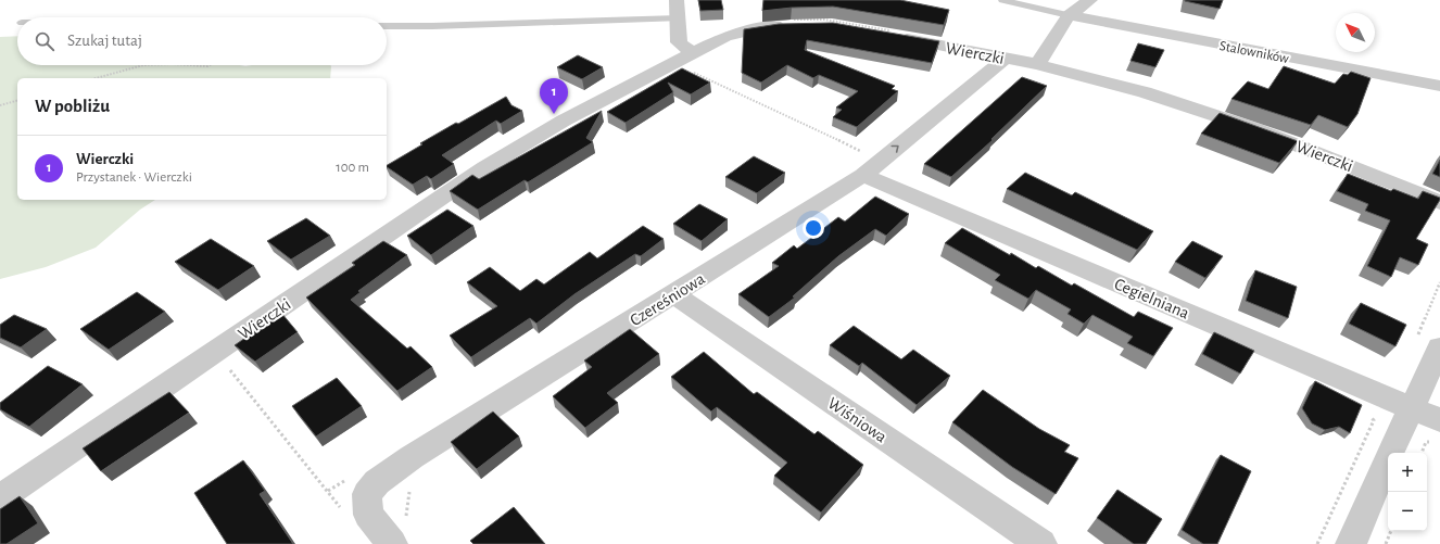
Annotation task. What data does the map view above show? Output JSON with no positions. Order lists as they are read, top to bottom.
{
  "streets": {
    "street": [
      "Stalowników",
      "Wierczki",
      "Cegielniana",
      "Czereśniowa",
      "Wiśniowa"
    ]
  },
  "crossings": [
    ["Wierczki", "Czereśniowa"],
    ["Cegielniana", "Czereśniowa"],
    ["Czereśniowa", "Wiśniowa"]
  ],
  "north": "top left",
  "page": {
    "search": "Szukaj tutaj",
    "pins": "1",
    "heading": "W pobliżu",
    "list": [
      {
        "mark": "1",
        "name": "Wierczki",
        "note": "Przystanek · Wierczki",
        "value": "100 m"
      }
    ],
    "map_buttons": ["+", "−"]
  }
}
